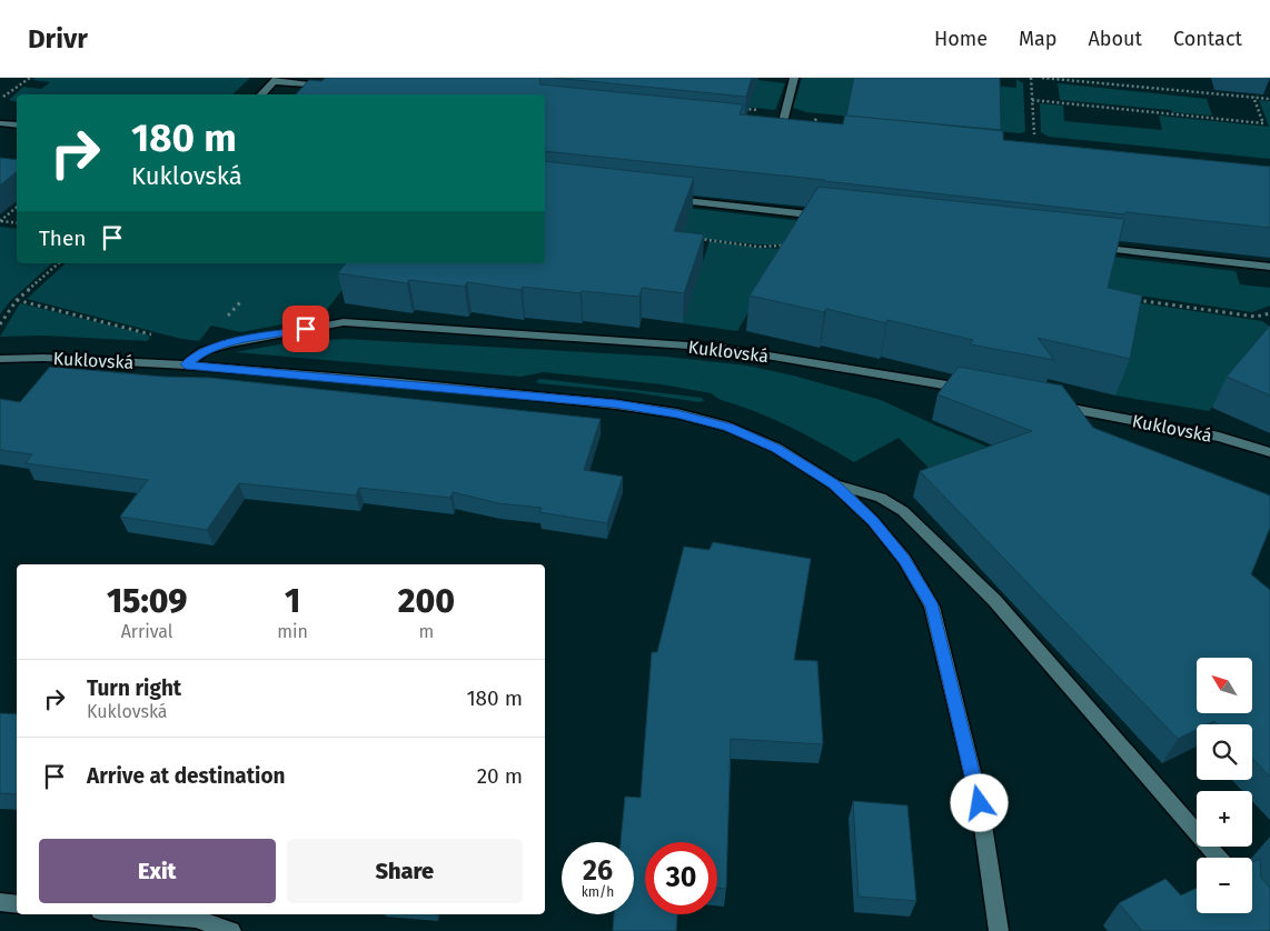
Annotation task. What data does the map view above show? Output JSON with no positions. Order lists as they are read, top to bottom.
{
  "streets": {
    "street": ["Kuklovská"]
  },
  "north": "top left",
  "page": {
    "header": "Drivr",
    "nav": [
      "Home",
      "Map",
      "About",
      "Contact"
    ],
    "turn": ["180 m", "Kuklovská"],
    "then": "Then",
    "eta": [
      "15:09",
      "Arrival",
      "1",
      "min",
      "200",
      "m"
    ],
    "map_buttons": ["+", "−"],
    "list": [
      {
        "name": "Turn right",
        "note": "Kuklovská",
        "value": "180 m"
      },
      {
        "name": "Arrive at destination",
        "value": "20 m"
      }
    ],
    "buttons": ["Exit", "Share"],
    "speed": "26 km/h",
    "limit": "30"
  }
}
